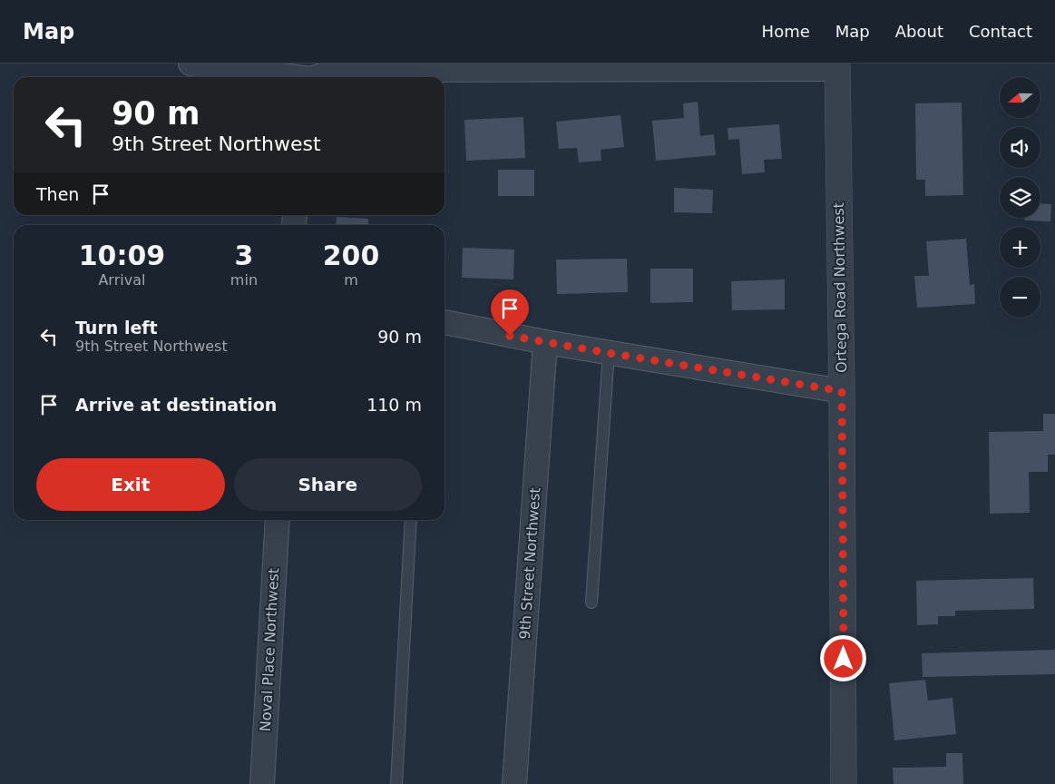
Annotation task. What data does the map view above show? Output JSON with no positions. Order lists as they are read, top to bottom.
{
  "streets": {
    "street": ["Ortega Road Northwest", "9th Street Northwest", "Noval Place Northwest"]
  },
  "north": "left",
  "page": {
    "header": "Map",
    "nav": [
      "Home",
      "Map",
      "About",
      "Contact"
    ],
    "map_buttons": ["+", "−"],
    "turn": ["90 m", "9th Street Northwest"],
    "then": "Then",
    "eta": [
      "10:09",
      "Arrival",
      "3",
      "min",
      "200",
      "m"
    ],
    "list": [
      {
        "name": "Turn left",
        "note": "9th Street Northwest",
        "value": "90 m"
      },
      {
        "name": "Arrive at destination",
        "value": "110 m"
      }
    ],
    "buttons": ["Exit", "Share"]
  }
}
